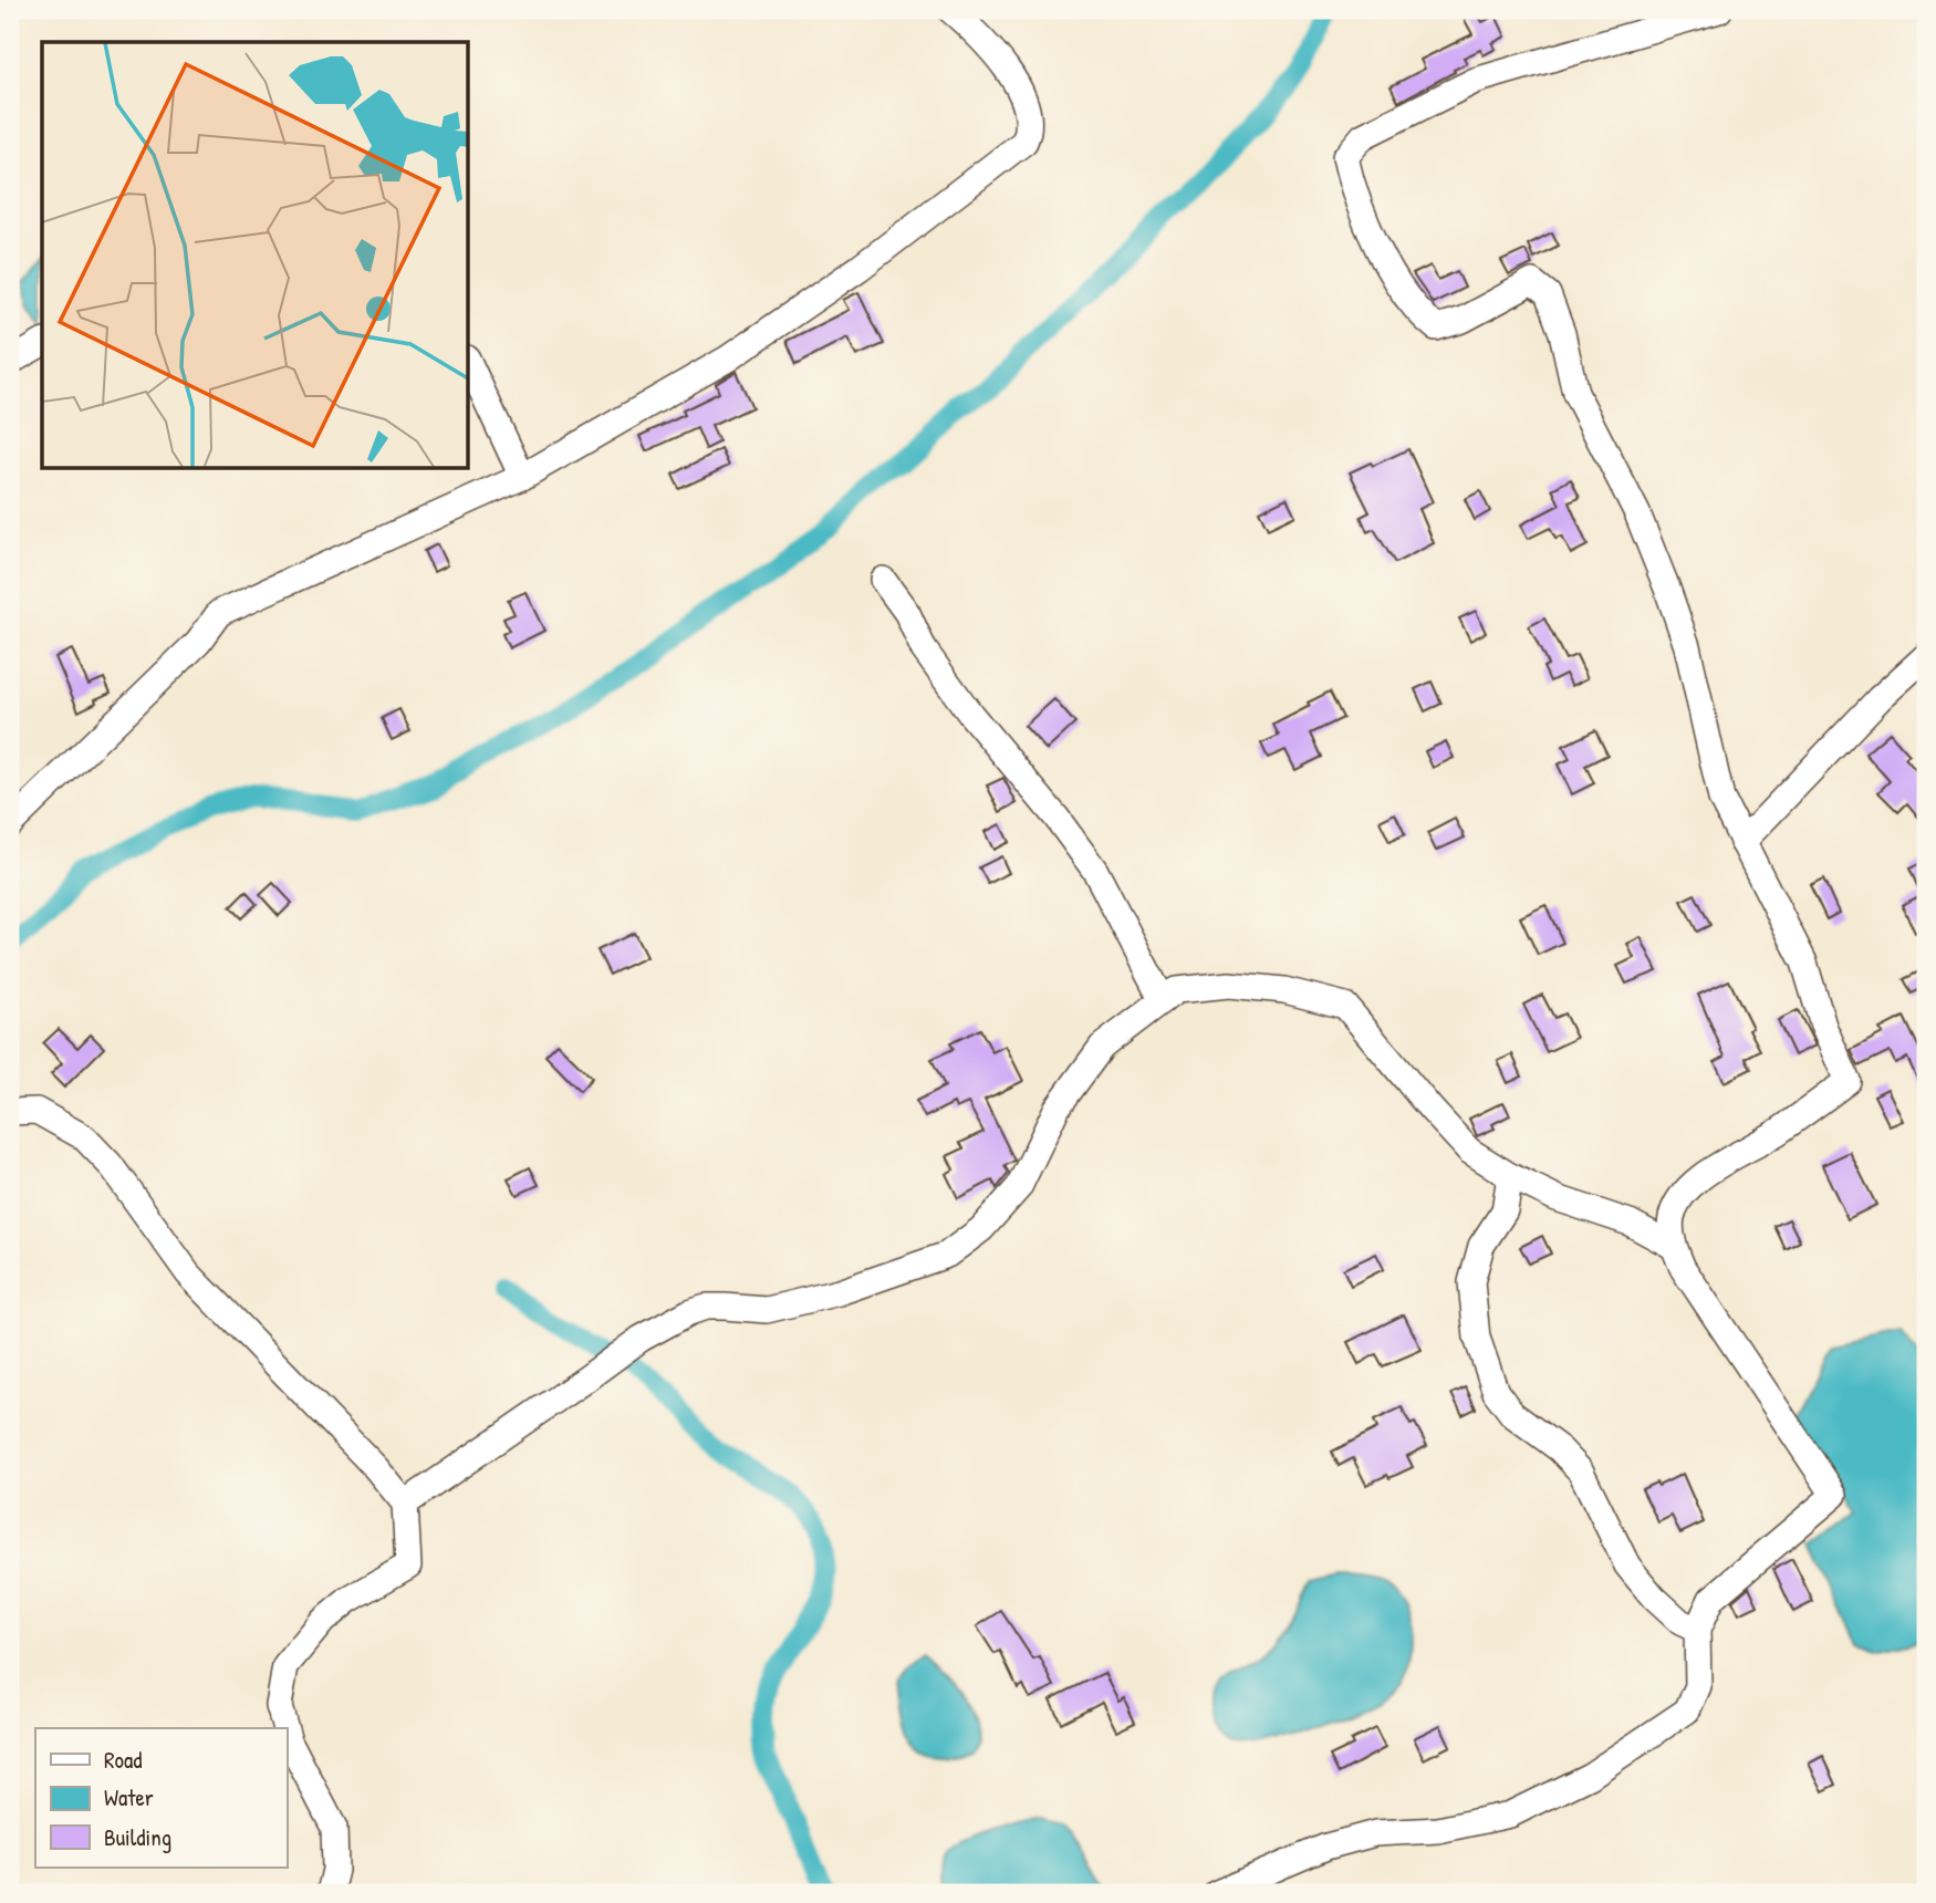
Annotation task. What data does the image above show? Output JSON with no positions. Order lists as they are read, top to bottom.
{
  "legend": ["Road", "Water", "Building"]
}
